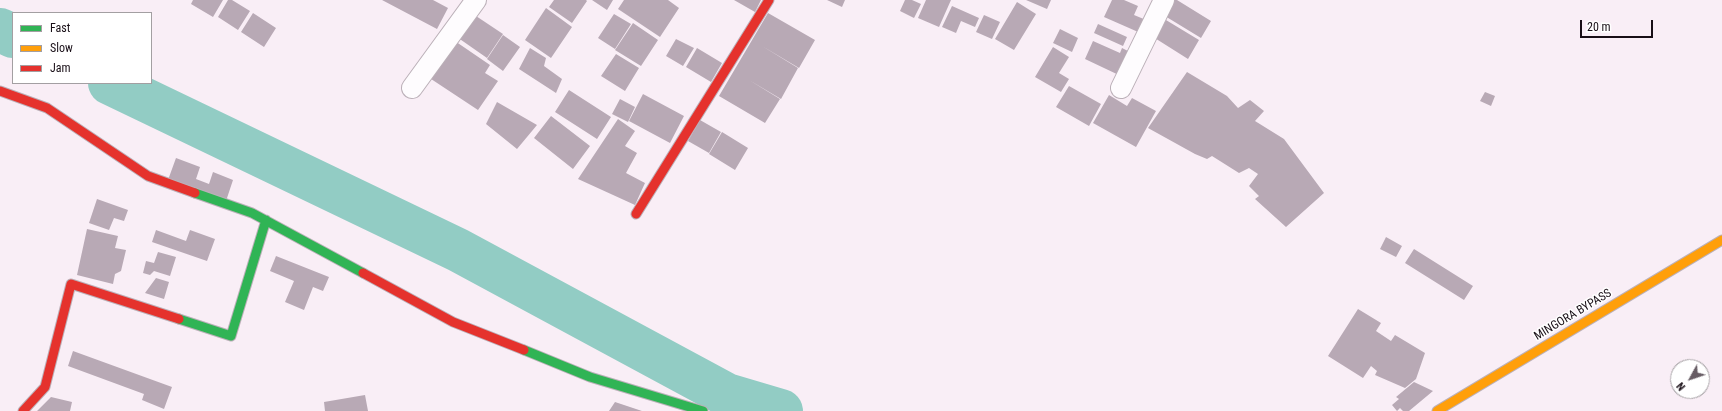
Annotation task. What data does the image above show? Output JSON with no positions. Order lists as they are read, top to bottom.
{
  "streets": {
    "main road": ["MINGORA BYPASS"]
  },
  "legend": ["Fast", "Slow", "Jam"],
  "scale_bar": "20 m",
  "north": "bottom left"
}
